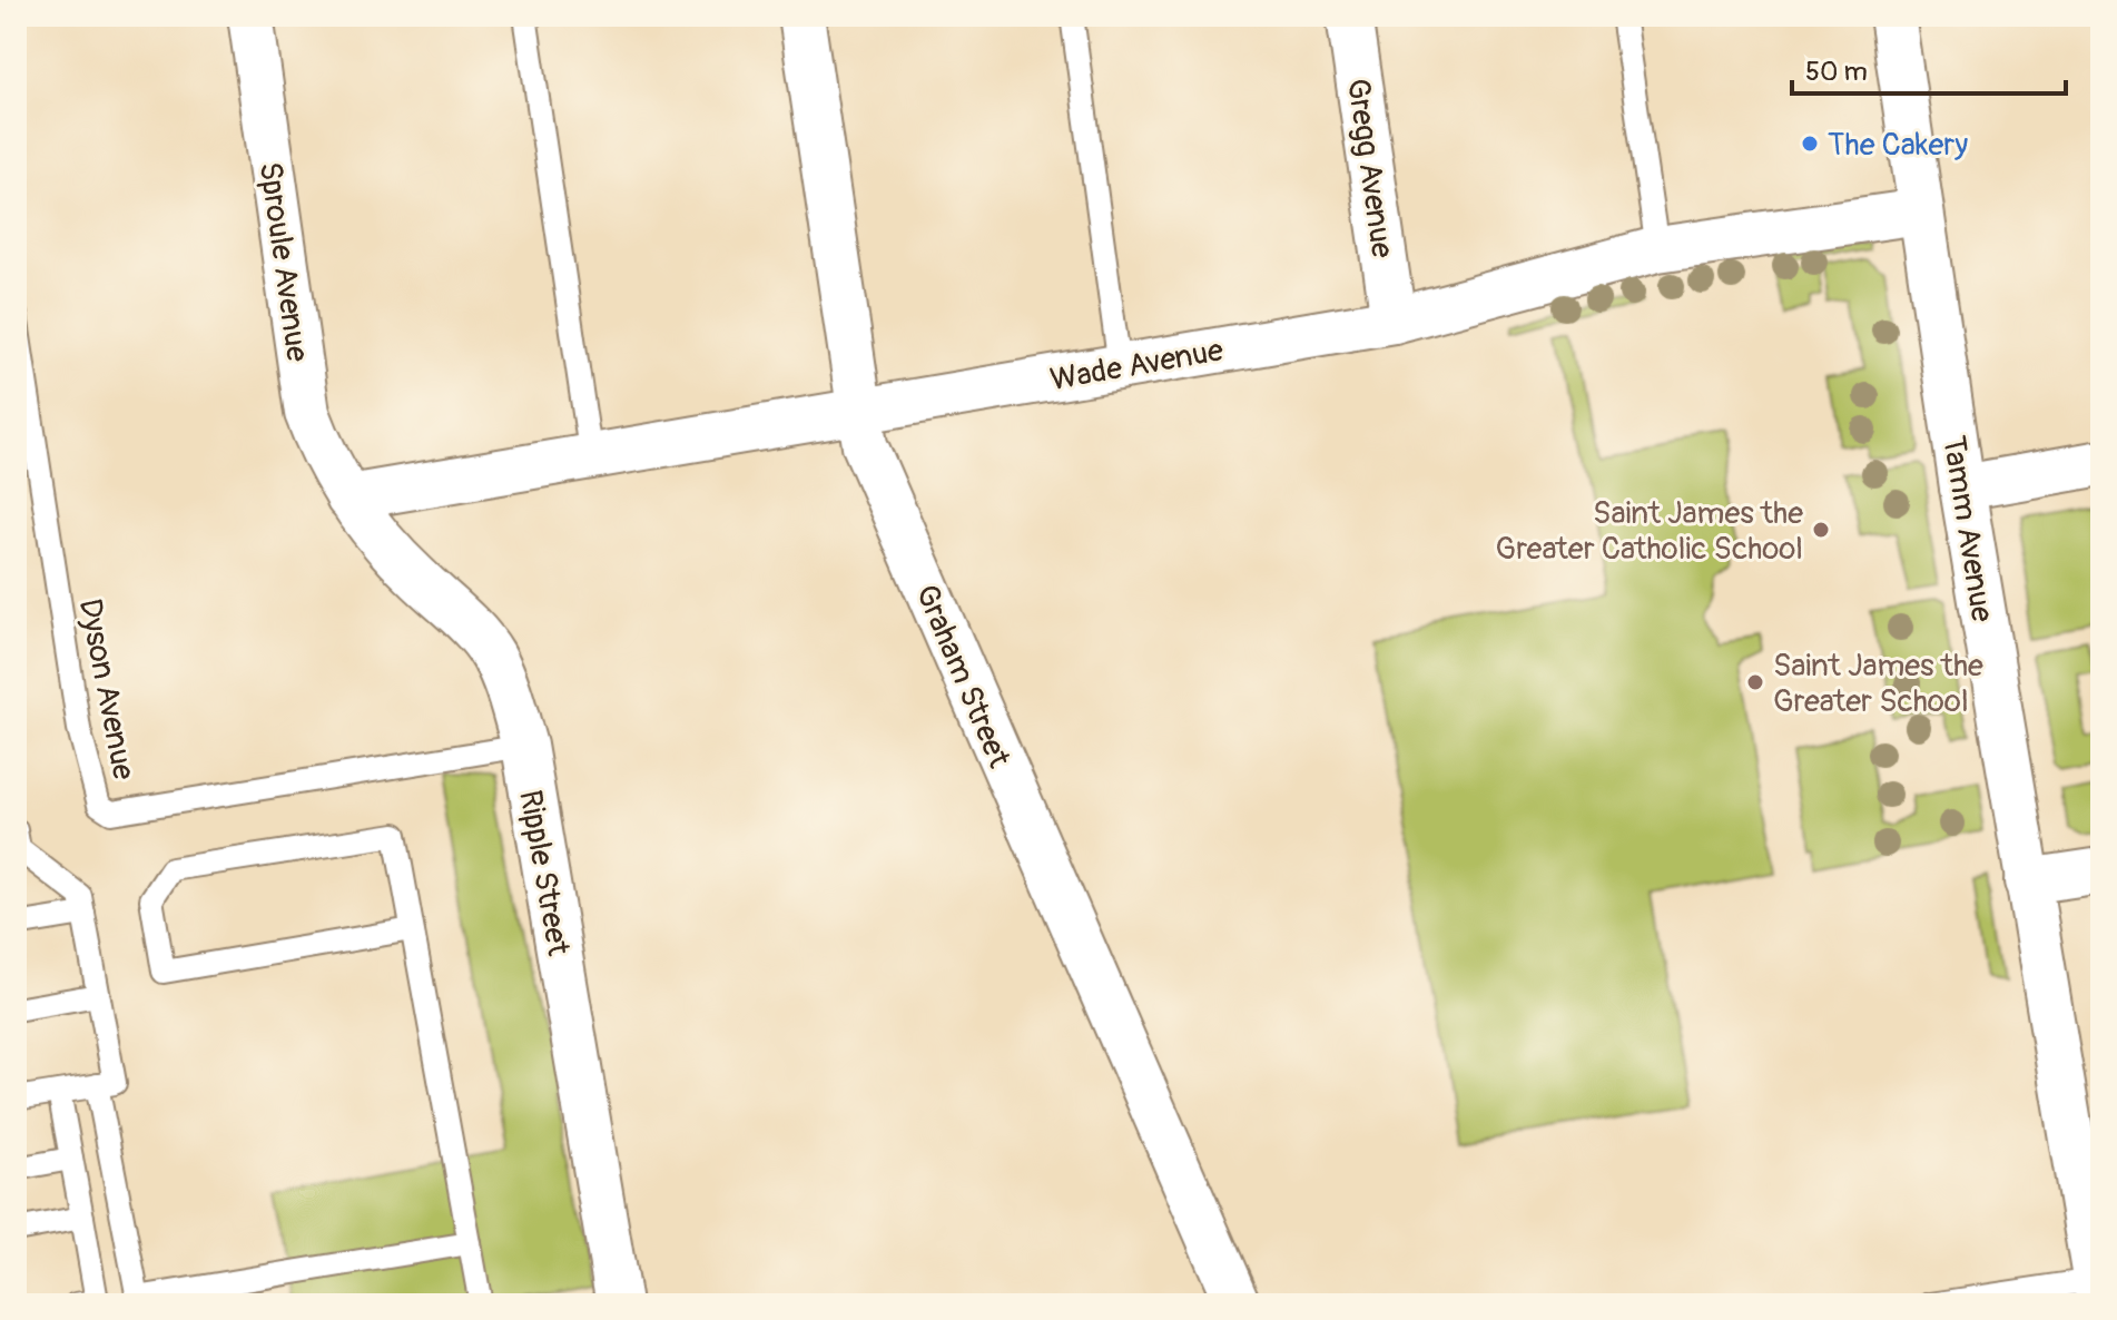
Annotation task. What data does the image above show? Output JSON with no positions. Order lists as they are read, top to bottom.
{
  "streets": {
    "street": [
      "Gregg Avenue",
      "Sproule Avenue",
      "Wade Avenue",
      "Tamm Avenue",
      "Graham Street",
      "Ripple Street"
    ],
    "lane": ["Dyson Avenue"]
  },
  "crossings": [
    ["Gregg Avenue", "Wade Avenue"],
    ["Sproule Avenue", "Wade Avenue"],
    ["Sproule Avenue", "Ripple Street"],
    ["Wade Avenue", "Tamm Avenue"],
    ["Wade Avenue", "Graham Street"],
    ["Wade Avenue", "Ripple Street"],
    ["Dyson Avenue", "Ripple Street"]
  ],
  "places": ["The Cakery", "Saint James the Greater Catholic School", "Saint James the Greater School"],
  "scale_bar": "50 m"
}
